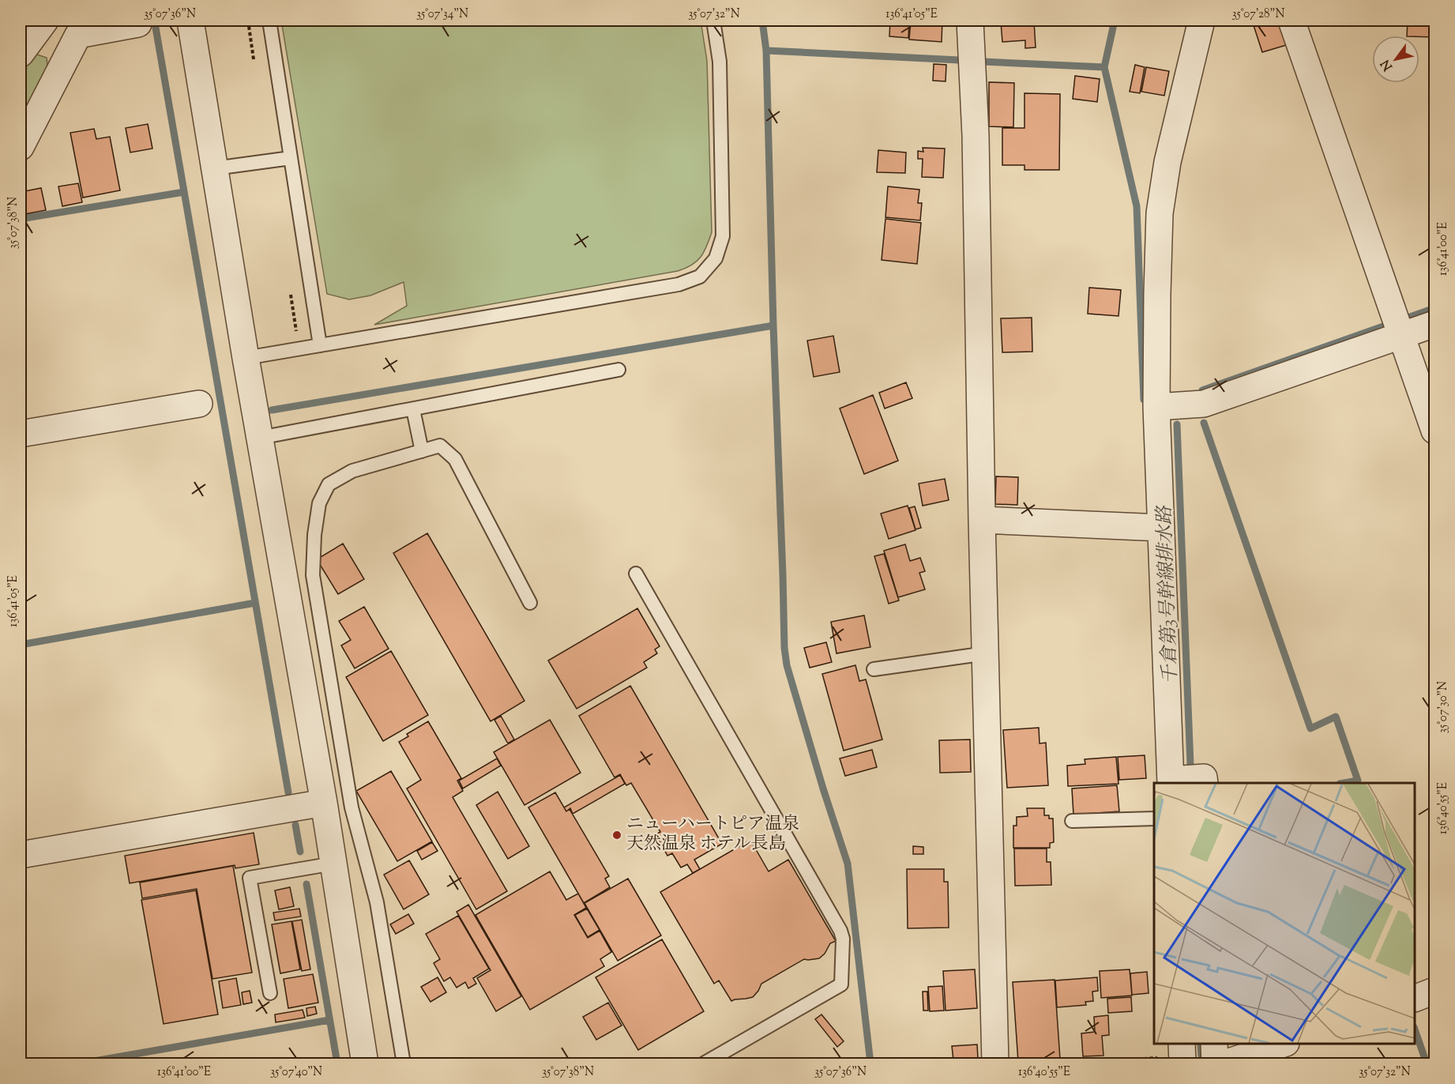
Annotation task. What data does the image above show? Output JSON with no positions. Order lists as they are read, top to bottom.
{
  "water": ["千倉第3号幹線排水路"],
  "places": ["ニューハートピア温泉 天然温泉 ホテル長島"],
  "north": "bottom left",
  "coordinates": [
    "35°07'36\"N",
    "35°07'34\"N",
    "35°07'32\"N",
    "136°41'05\"E",
    "35°07'28\"N",
    "35°07'38\"N",
    "136°41'00\"E",
    "35°07'30\"N",
    "136°40'55\"E",
    "35°07'40\"N"
  ]
}
